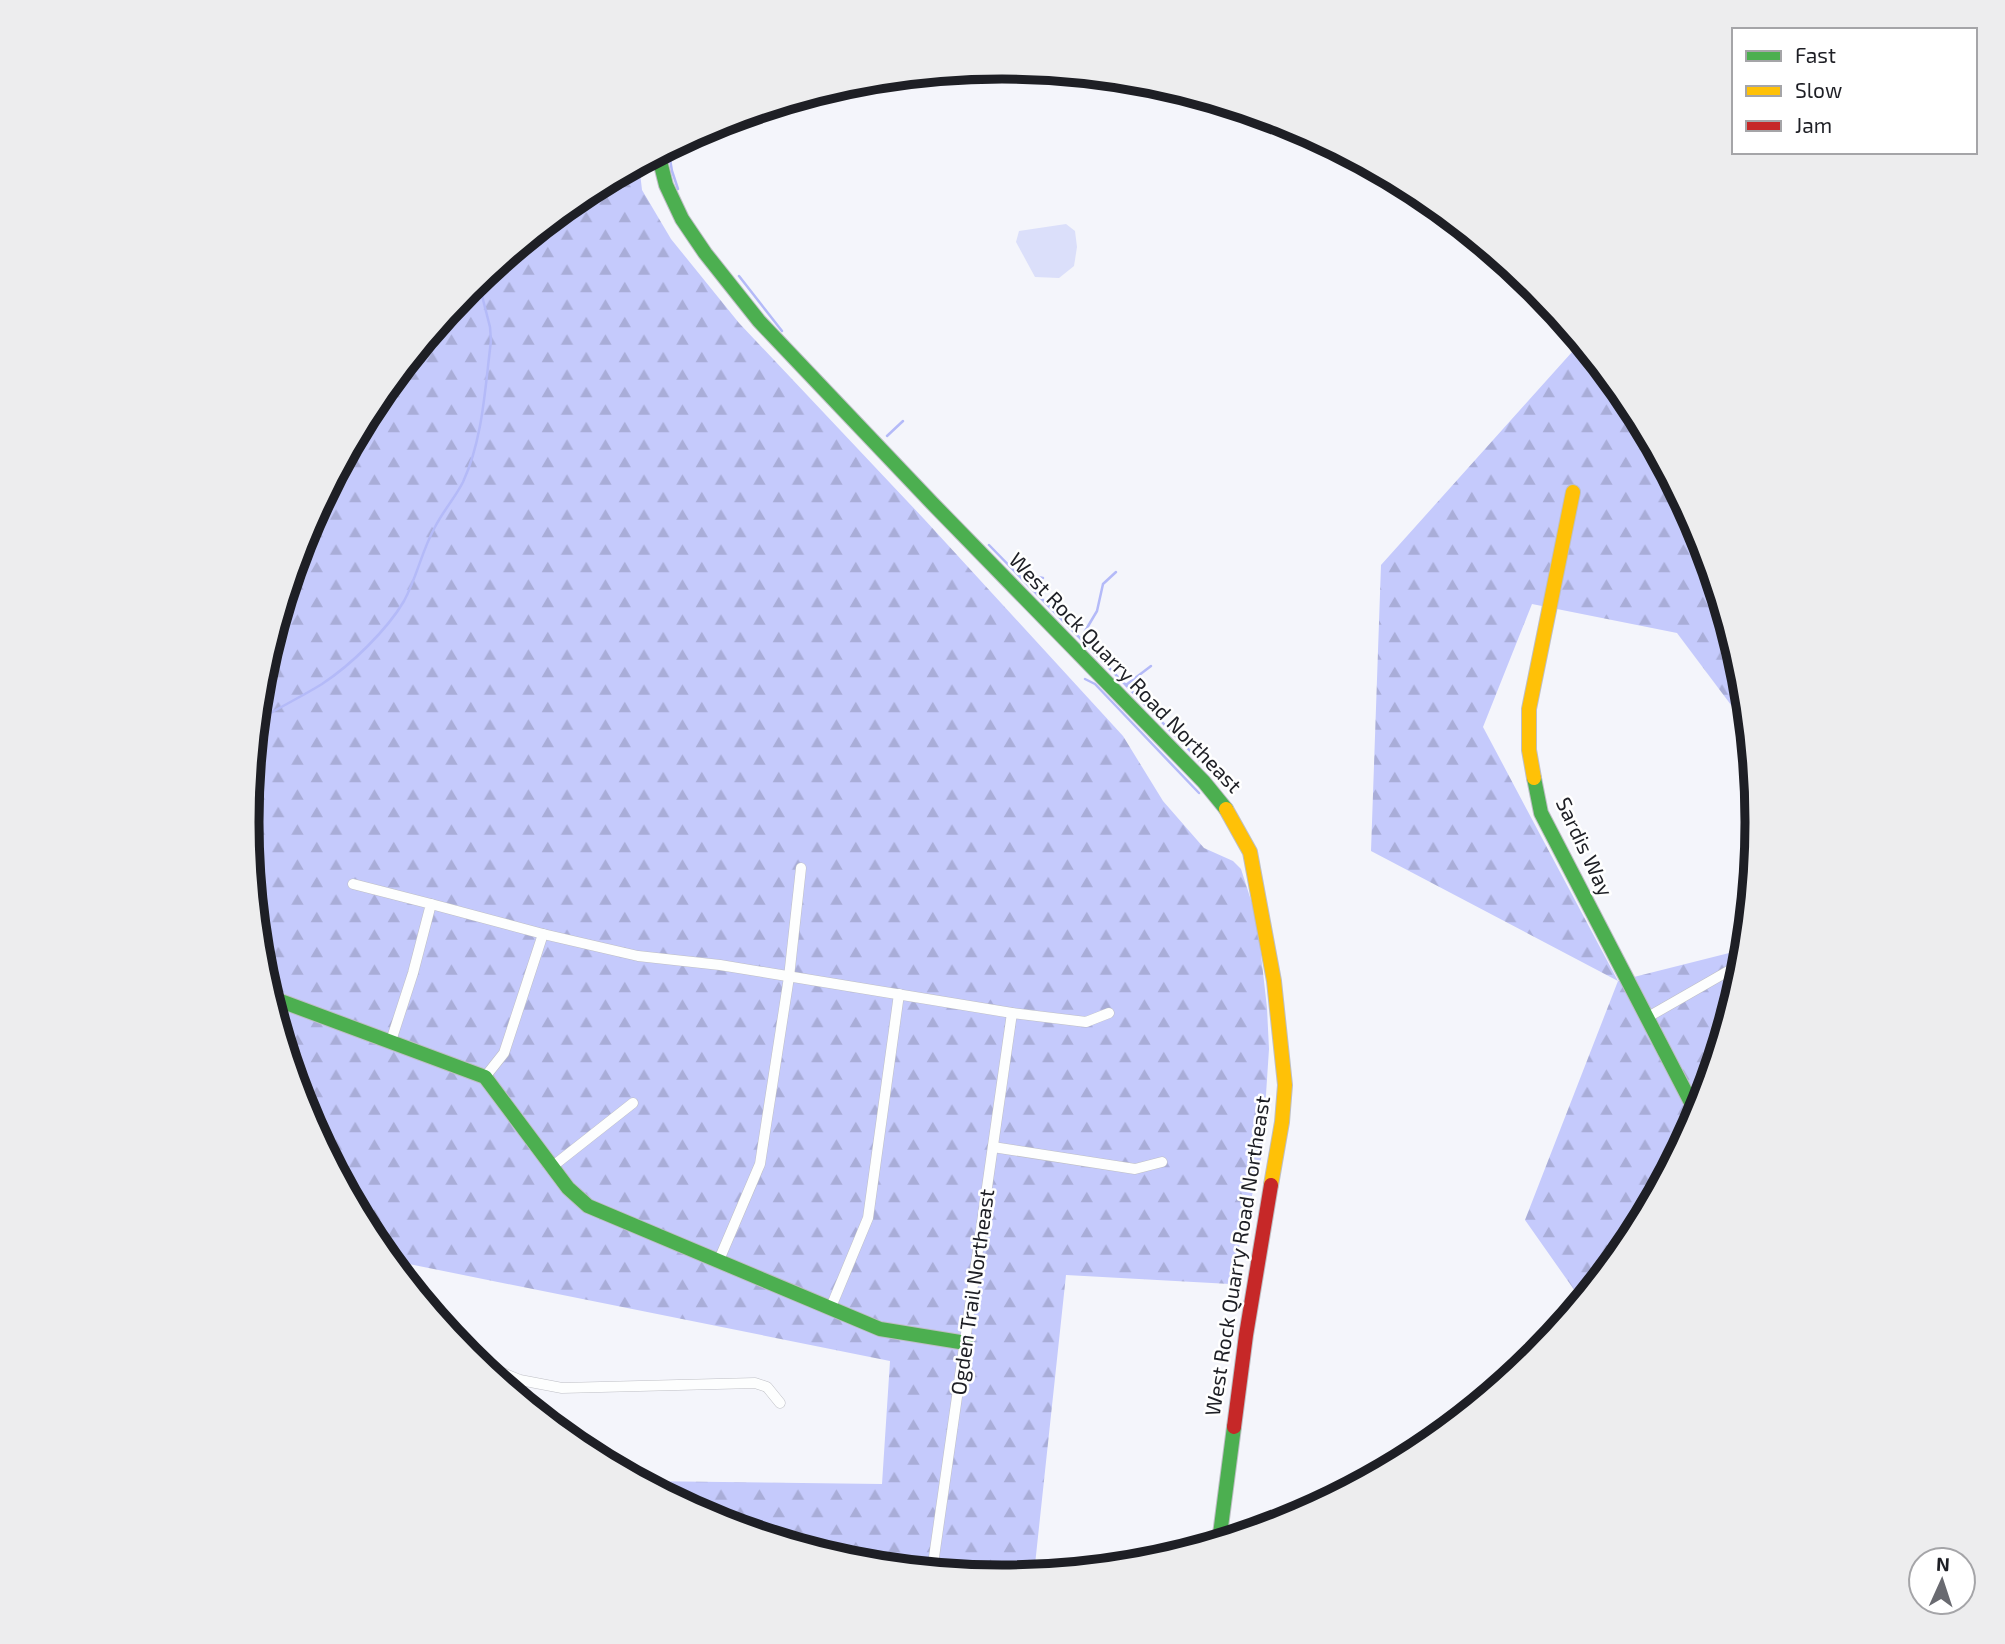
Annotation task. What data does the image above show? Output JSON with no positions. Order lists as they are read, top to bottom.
{
  "streets": {
    "street": ["West Rock Quarry Road Northeast", "Sardis Way", "Ogden Trail Northeast"]
  },
  "legend": ["Fast", "Slow", "Jam"],
  "north": "top"
}
